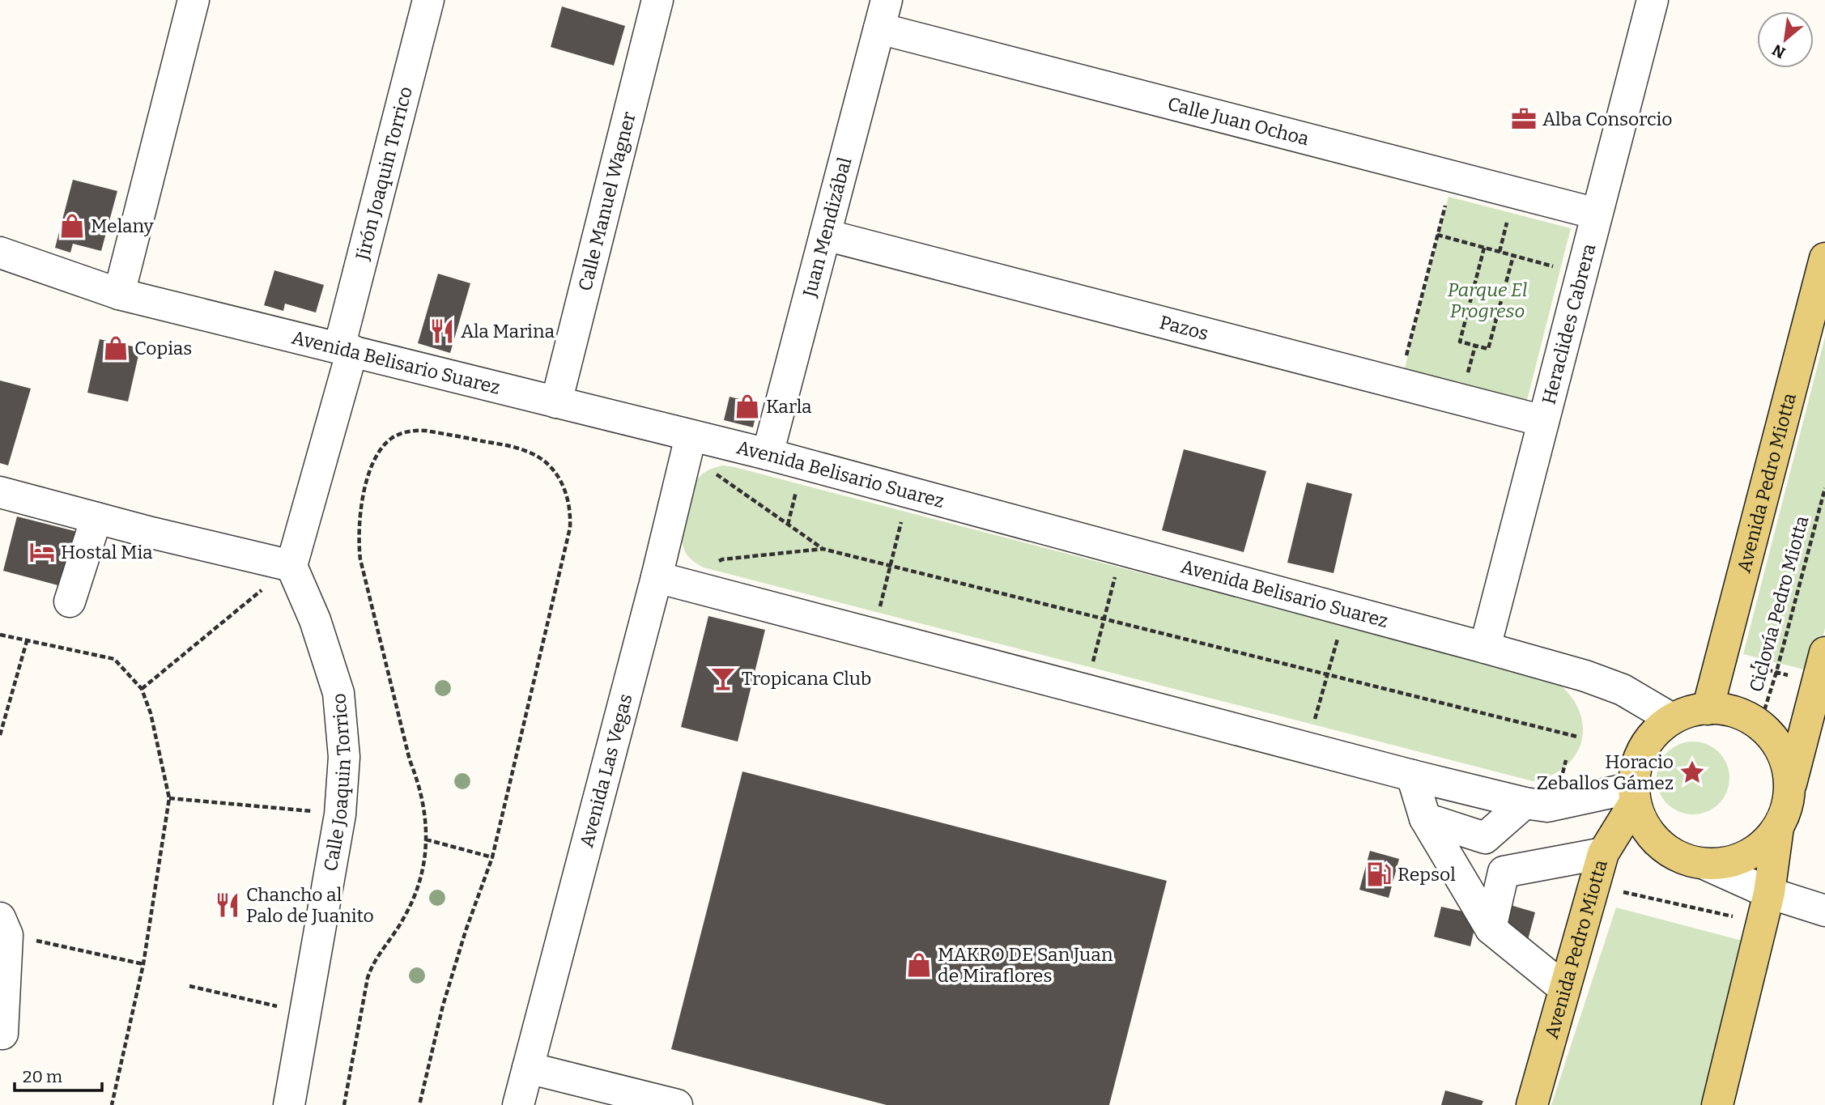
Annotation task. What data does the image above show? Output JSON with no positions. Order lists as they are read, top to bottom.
{
  "streets": {
    "main road": ["Avenida Pedro Miotta"],
    "street": [
      "Calle Juan Ochoa",
      "Jirón Joaquin Torrico",
      "Calle Manuel Wagner",
      "Juan Mendizábal",
      "Heraclides Cabrera",
      "Pazos",
      "Avenida Belisario Suarez",
      "Avenida Las Vegas",
      "Calle Joaquin Torrico"
    ],
    "path": ["Ciclovía Pedro Miotta"]
  },
  "crossings": [
    ["Calle Juan Ochoa", "Juan Mendizábal"],
    ["Calle Juan Ochoa", "Heraclides Cabrera"],
    ["Jirón Joaquin Torrico", "Avenida Belisario Suarez"],
    ["Jirón Joaquin Torrico", "Calle Joaquin Torrico"],
    ["Calle Manuel Wagner", "Avenida Belisario Suarez"],
    ["Juan Mendizábal", "Pazos"],
    ["Juan Mendizábal", "Avenida Belisario Suarez"],
    ["Heraclides Cabrera", "Pazos"],
    ["Heraclides Cabrera", "Avenida Belisario Suarez"],
    ["Avenida Belisario Suarez", "Avenida Pedro Miotta"],
    ["Avenida Belisario Suarez", "Ciclovía Pedro Miotta"],
    ["Avenida Belisario Suarez", "Avenida Las Vegas"],
    ["Avenida Pedro Miotta", "Ciclovía Pedro Miotta"]
  ],
  "parks": ["Parque El Progreso"],
  "places": {
    "office": ["Alba Consorcio"],
    "shop": [
      "Melany",
      "Copias",
      "Karla",
      "MAKRO DE San Juan de Miraflores"
    ],
    "restaurant": ["Ala Marina", "Chancho al Palo de Juanito"],
    "hotel": ["Hostal Mia"],
    "bar": ["Tropicana Club"],
    "place": ["Horacio Zeballos Gámez"],
    "fuel station": ["Repsol"]
  },
  "scale_bar": "20 m",
  "north": "bottom left"
}
